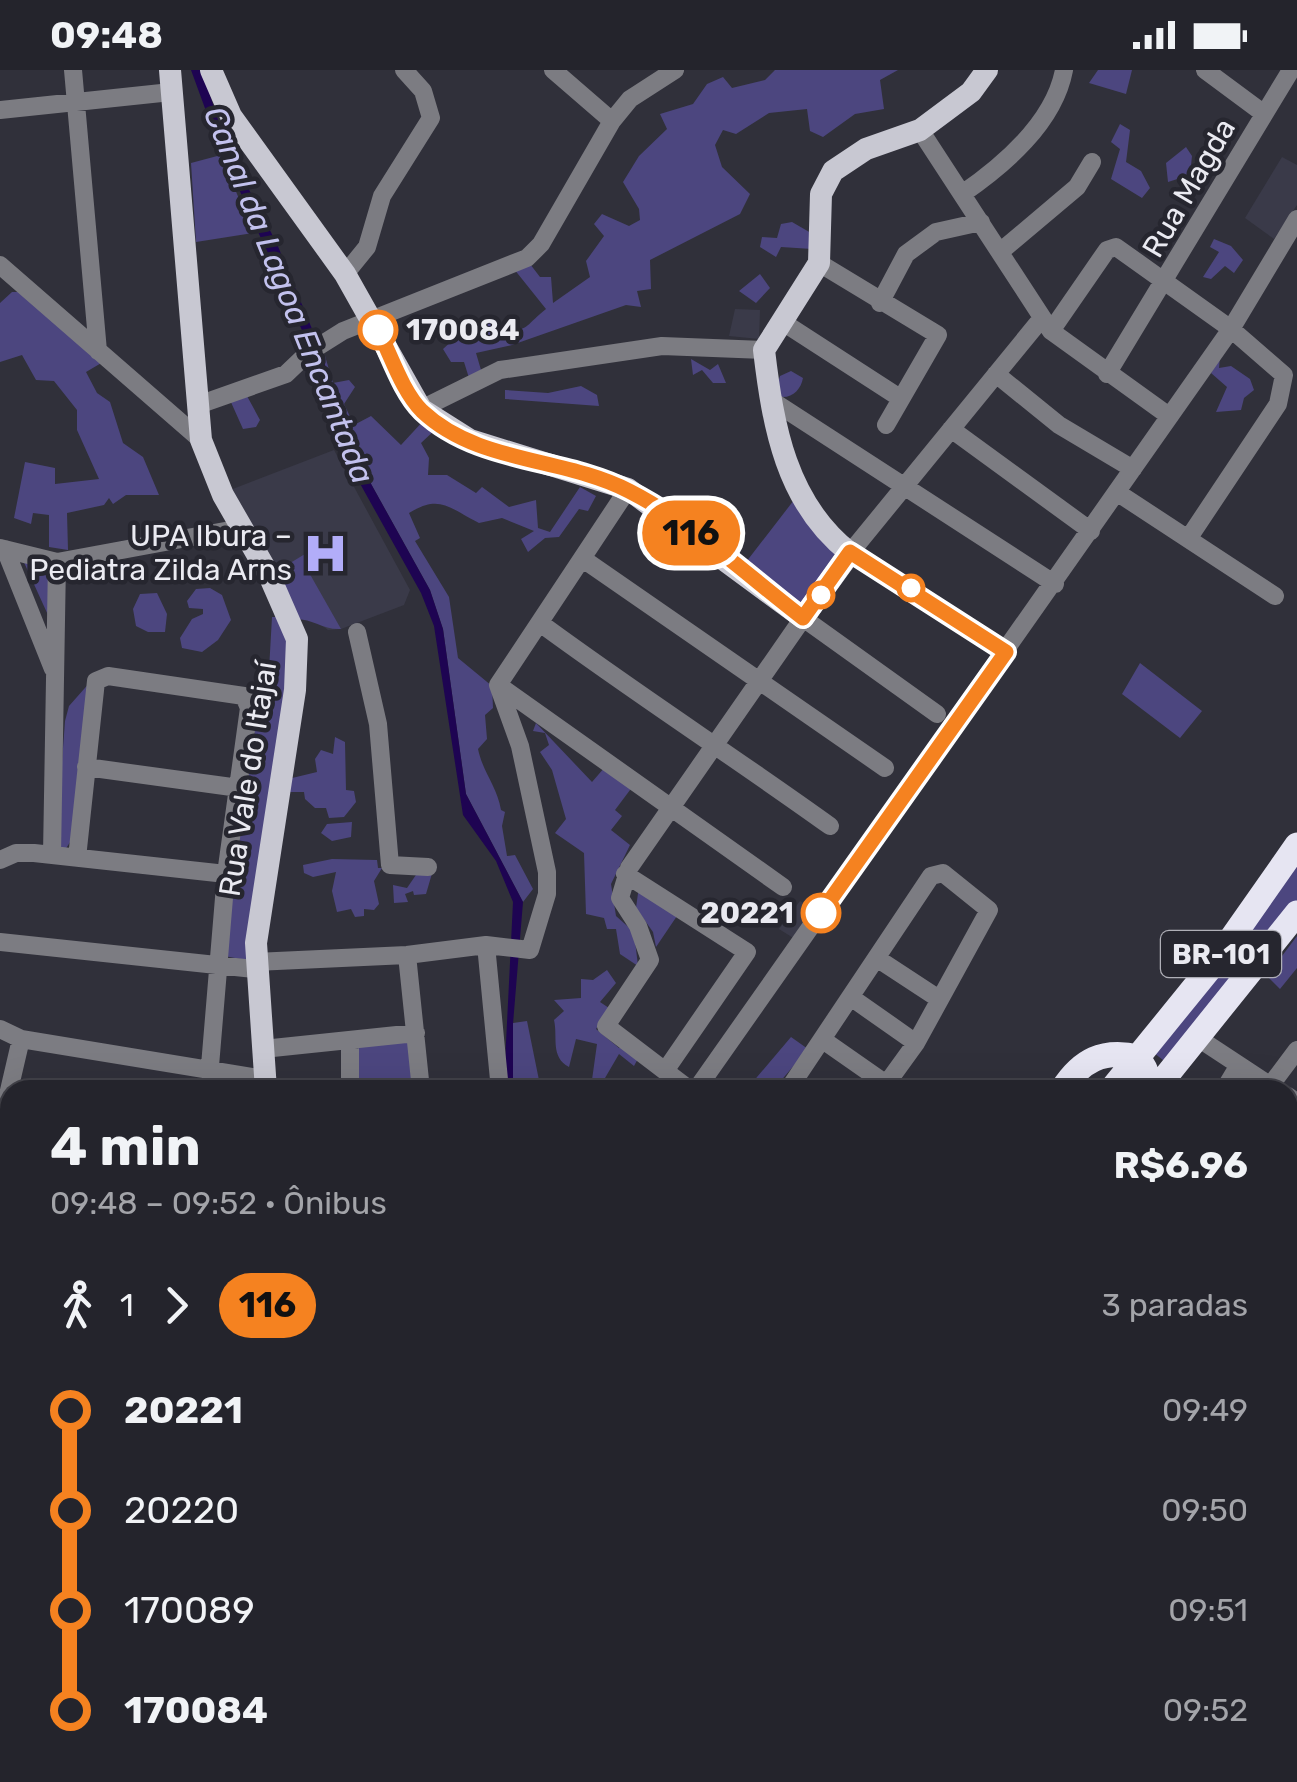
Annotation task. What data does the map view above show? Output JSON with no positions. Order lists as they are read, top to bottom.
{
  "streets": {
    "highway": ["BR-101"],
    "main road": ["Rua Vale do Itajaí"],
    "street": ["Rua Magda"]
  },
  "water": ["Canal da Lagoa Encantada"],
  "places": {
    "other": ["170084", "20221"],
    "hospital": ["UPA Ibura – Pediatra Zilda Arns"]
  },
  "lines": ["bus line 116"],
  "page": {
    "status": "09:48",
    "on_map": "116",
    "heading": ["4 min", "09:48 – 09:52 · Ônibus", "R$6.96"],
    "legs": ["1", "116", "3 paradas"],
    "list": [
      {
        "name": "20221",
        "value": "09:49"
      },
      {
        "name": "20220",
        "value": "09:50"
      },
      {
        "name": "170089",
        "value": "09:51"
      },
      {
        "name": "170084",
        "value": "09:52"
      }
    ]
  }
}
